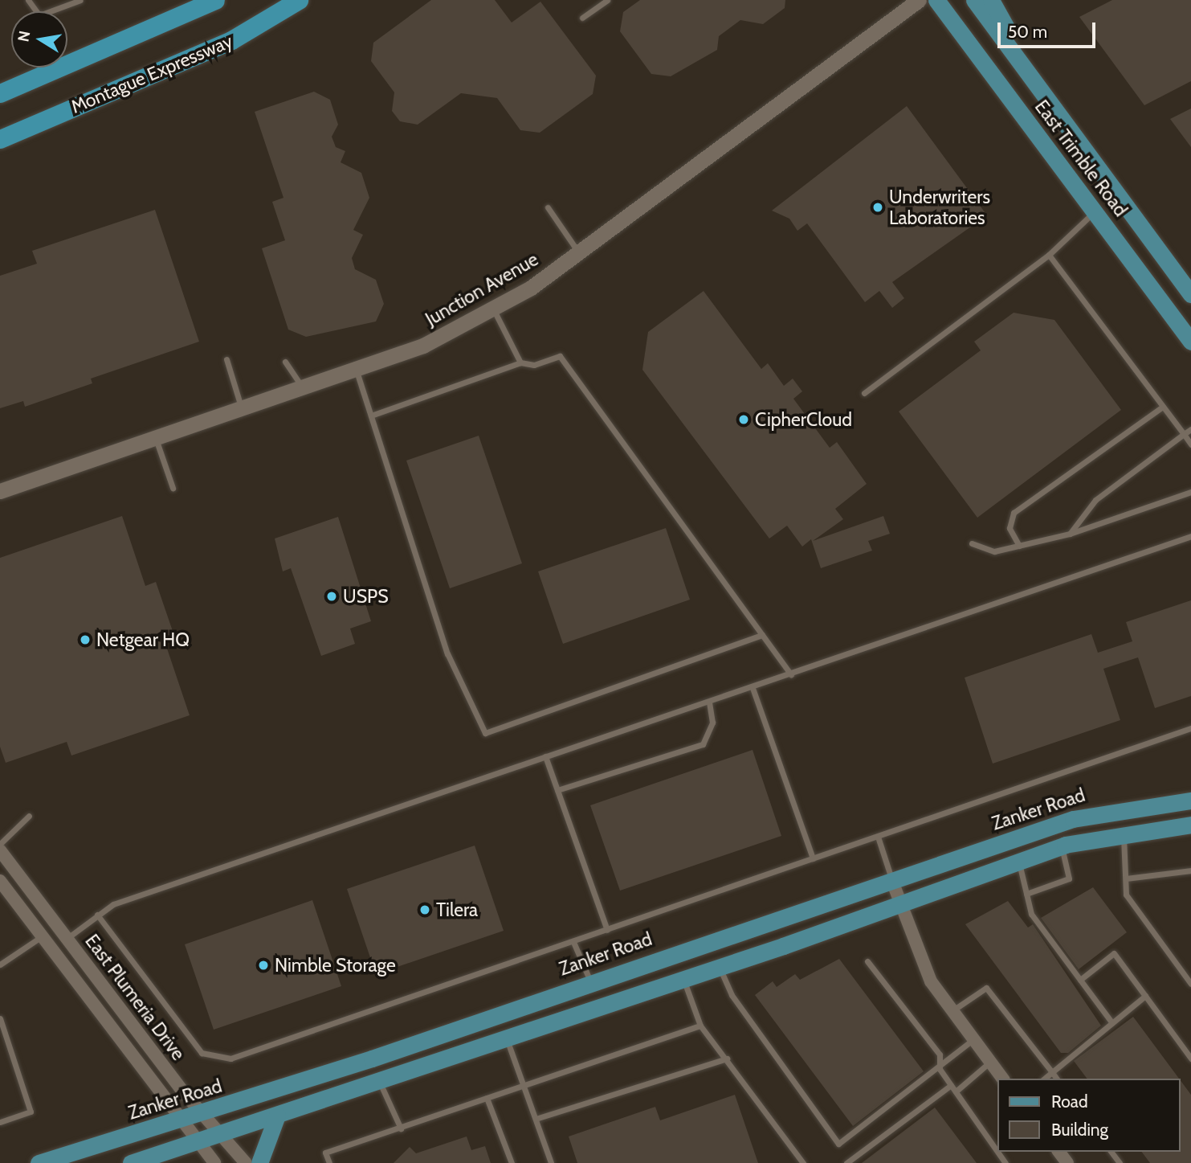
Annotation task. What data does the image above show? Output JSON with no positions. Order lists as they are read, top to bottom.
{
  "streets": {
    "highway": ["Montague Expressway"],
    "main road": ["East Trimble Road", "Junction Avenue", "Zanker Road"],
    "street": ["East Plumeria Drive"]
  },
  "crossings": [
    ["Zanker Road", "East Plumeria Drive"]
  ],
  "places": [
    "Underwriters Laboratories",
    "CipherCloud",
    "USPS",
    "Netgear HQ",
    "Tilera",
    "Nimble Storage"
  ],
  "legend": ["Road", "Building"],
  "scale_bar": "50 m",
  "north": "left"
}
